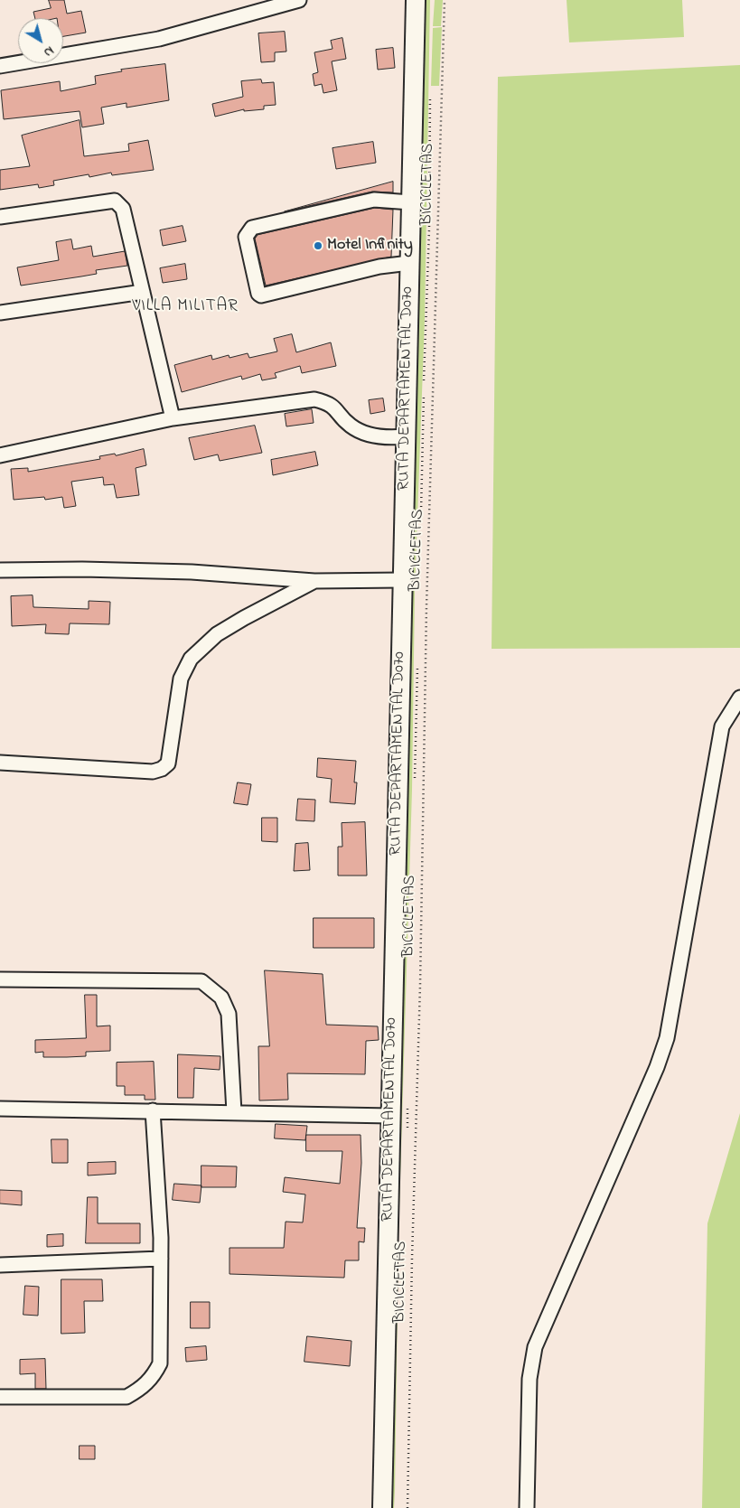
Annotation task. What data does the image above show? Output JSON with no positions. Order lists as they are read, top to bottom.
{
  "streets": {
    "main road": ["RUTA DEPARTAMENTAL D070"],
    "path": ["BICICLETAS"]
  },
  "districts": ["VILLA MILITAR"],
  "places": ["Motel Infinity"],
  "north": "bottom right"
}
